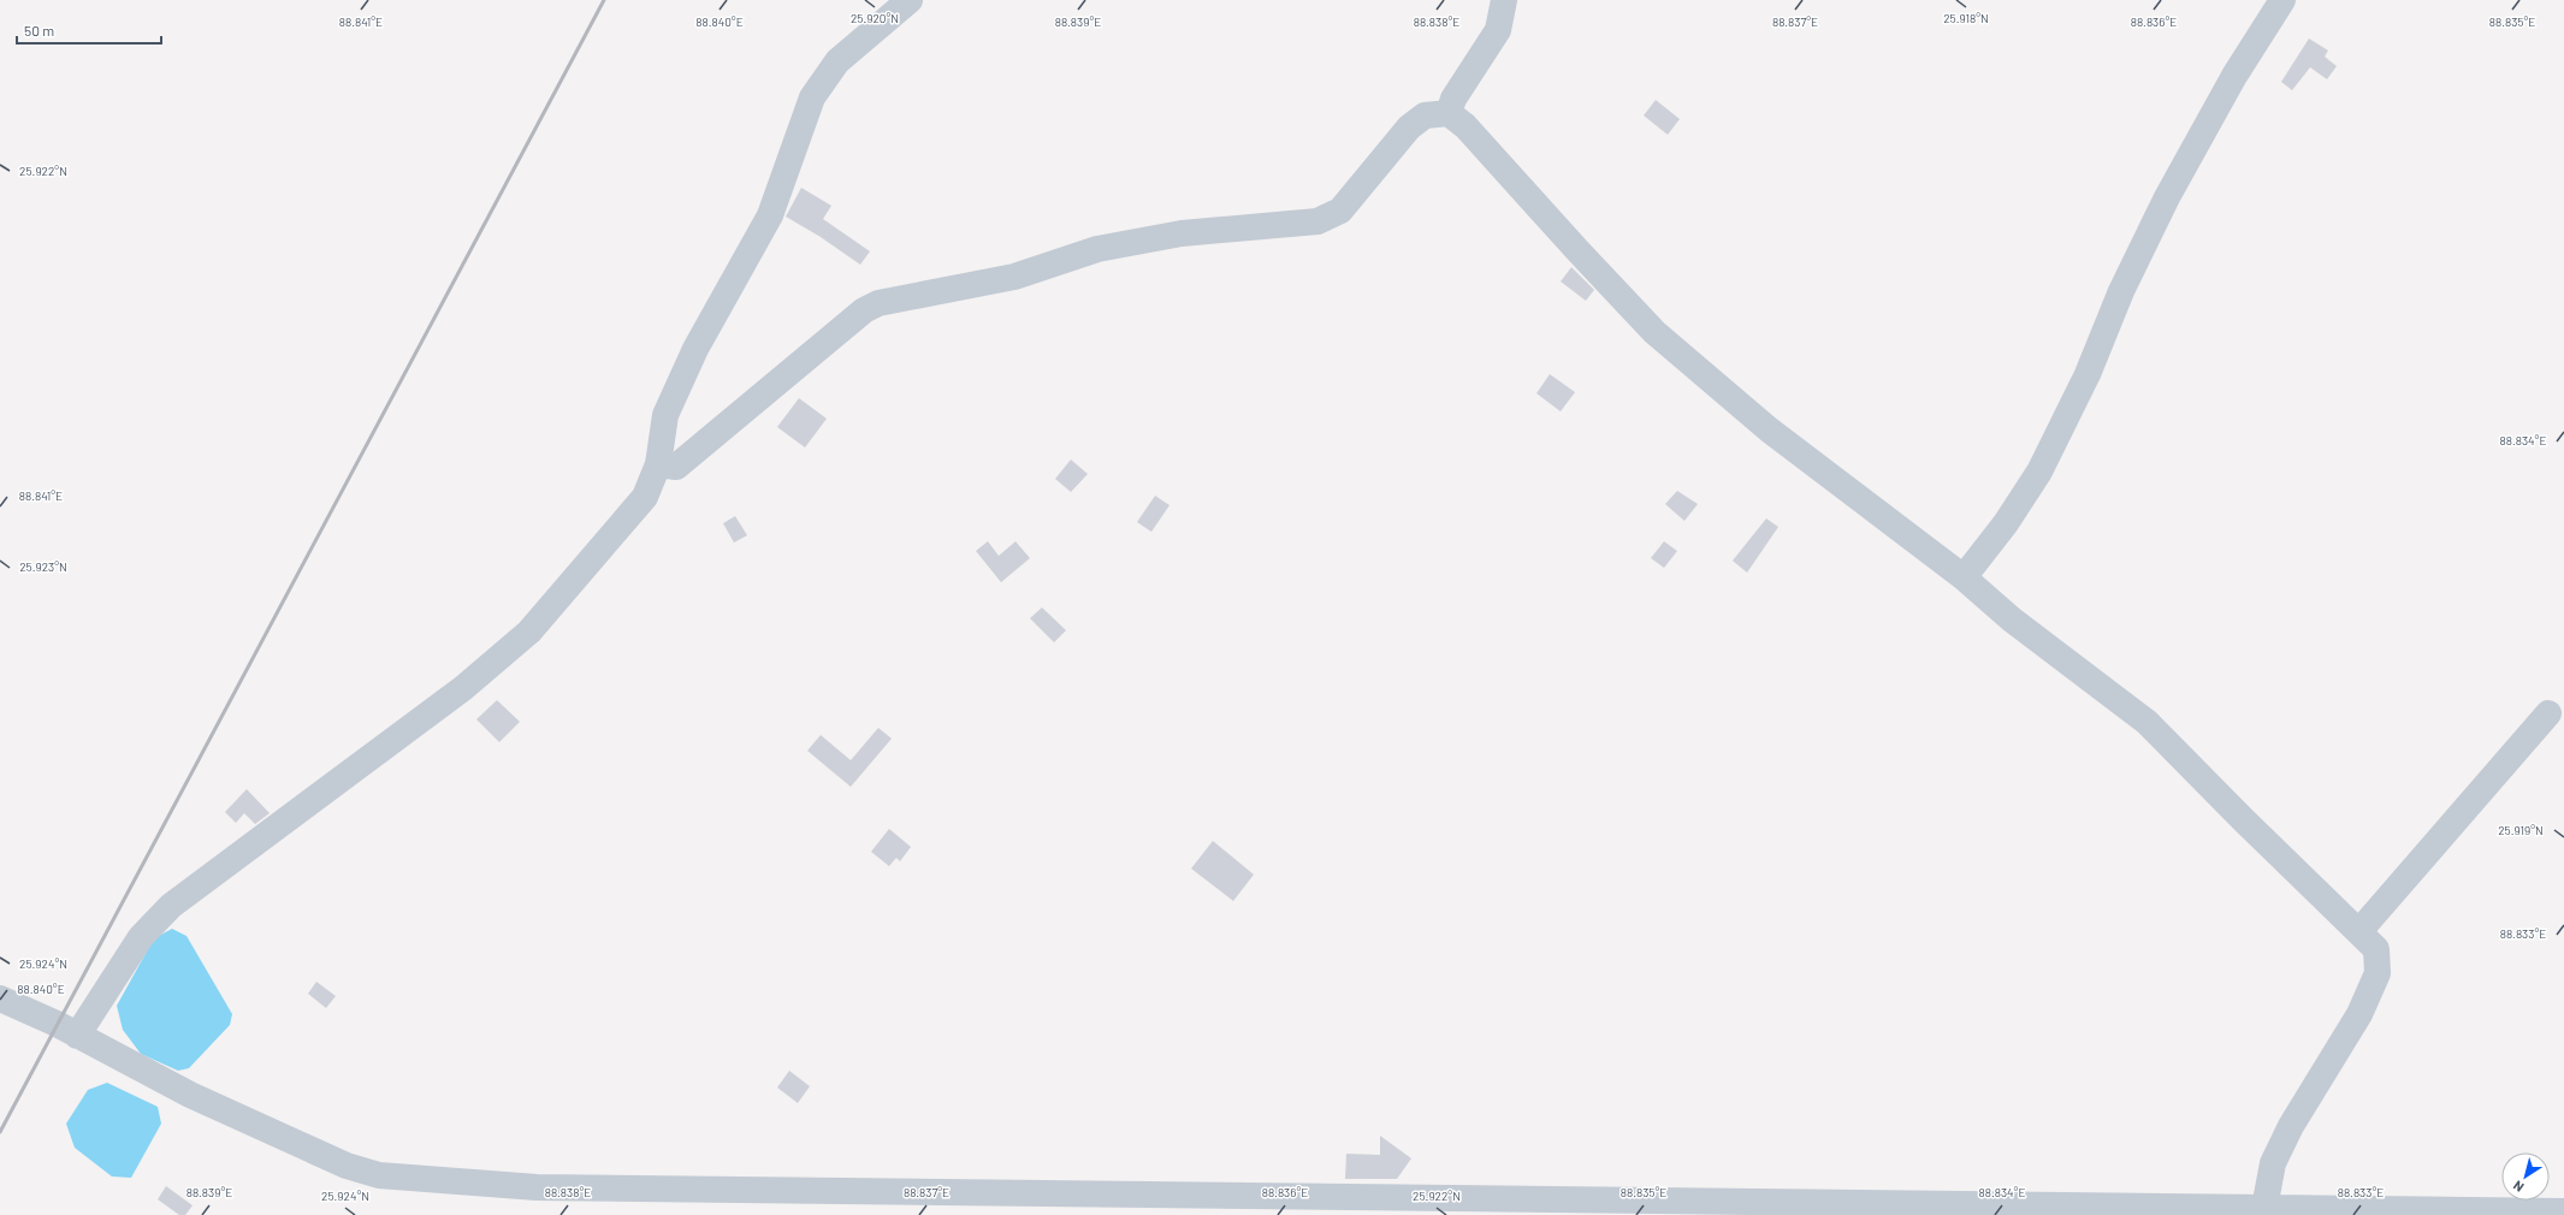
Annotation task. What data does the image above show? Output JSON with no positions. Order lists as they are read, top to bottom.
{
  "scale_bar": "50 m",
  "north": "bottom left",
  "coordinates": [
    "25.920°N",
    "25.918°N",
    "88.841°E",
    "88.840°E",
    "88.839°E",
    "88.838°E",
    "88.837°E",
    "88.836°E",
    "88.835°E",
    "25.922°N",
    "88.834°E",
    "25.923°N",
    "25.919°N",
    "88.833°E",
    "25.924°N"
  ]
}
